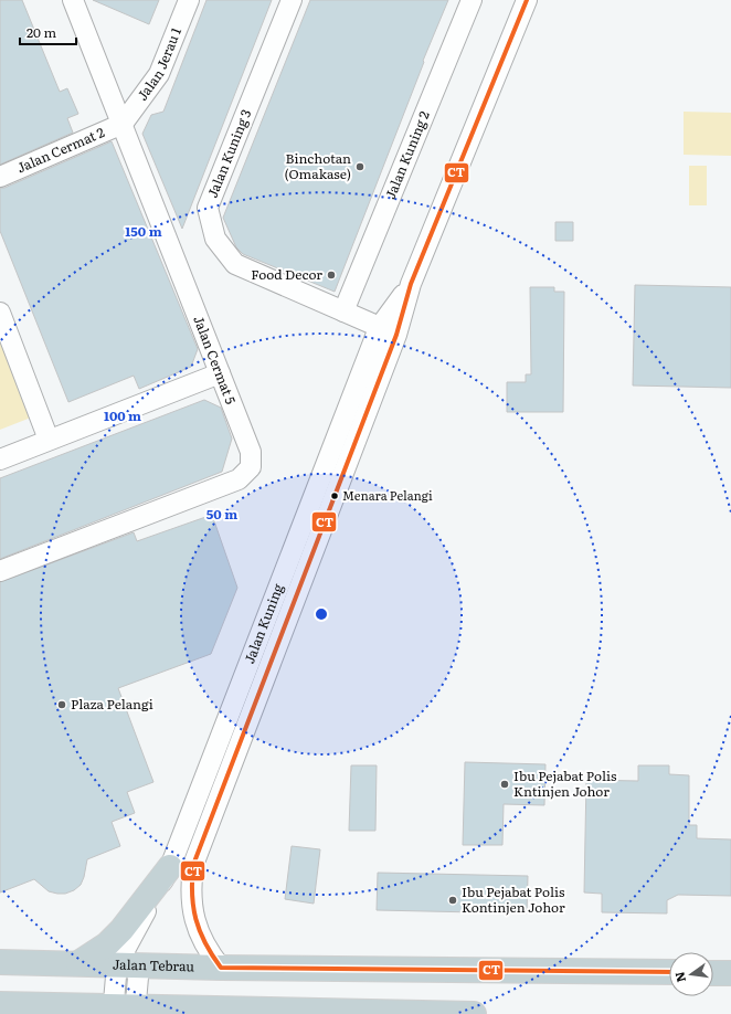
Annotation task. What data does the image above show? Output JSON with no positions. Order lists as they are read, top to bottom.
{
  "streets": {
    "highway": ["Jalan Tebrau"],
    "street": [
      "Jalan Jerau 1",
      "Jalan Cermat 2",
      "Jalan Kuning 3",
      "Jalan Kuning 2",
      "Jalan Cermat 5",
      "Jalan Kuning"
    ]
  },
  "crossings": [
    ["Jalan Jerau 1", "Jalan Cermat 2"],
    ["Jalan Jerau 1", "Jalan Cermat 5"],
    ["Jalan Cermat 2", "Jalan Cermat 5"],
    ["Jalan Kuning 3", "Jalan Kuning 2"],
    ["Jalan Kuning 3", "Jalan Kuning"],
    ["Jalan Kuning", "Jalan Tebrau"]
  ],
  "places": [
    "Binchotan (Omakase)",
    "Food Decor",
    "Menara Pelangi",
    "Plaza Pelangi",
    "Ibu Pejabat Polis Kntinjen Johor",
    "Ibu Pejabat Polis Kontinjen Johor"
  ],
  "lines": ["transit line CT"],
  "scale_bar": "20 m",
  "north": "left",
  "rings": ["150 m", "100 m", "50 m"]
}
